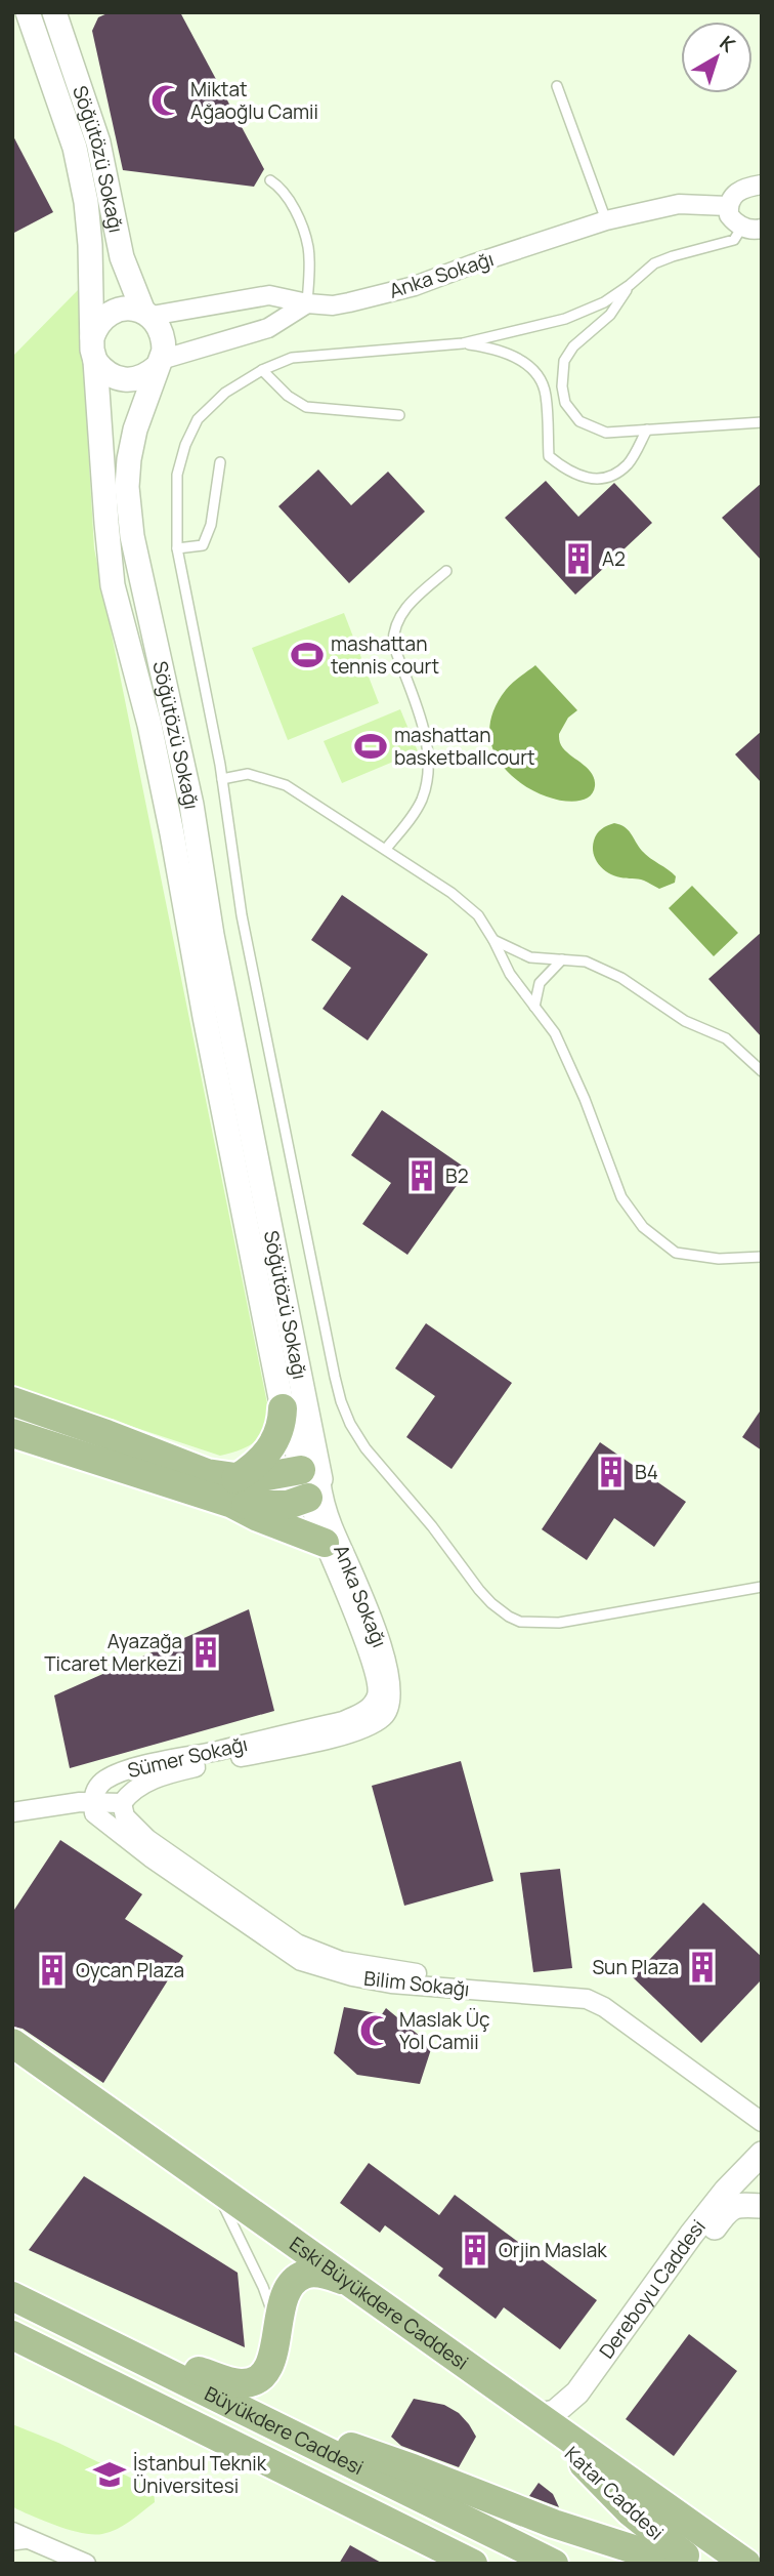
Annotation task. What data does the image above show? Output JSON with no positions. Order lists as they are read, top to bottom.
{
  "streets": {
    "main road": ["Eski Büyükdere Caddesi", "Büyükdere Caddesi", "Katar Caddesi"],
    "street": [
      "Söğütözü Sokağı",
      "Anka Sokağı",
      "Sümer Sokağı",
      "Bilim Sokağı",
      "Dereboyu Caddesi"
    ]
  },
  "crossings": [
    ["Söğütözü Sokağı", "Anka Sokağı"],
    ["Anka Sokağı", "Sümer Sokağı"],
    ["Sümer Sokağı", "Bilim Sokağı"],
    ["Dereboyu Caddesi", "Eski Büyükdere Caddesi"],
    ["Dereboyu Caddesi", "Katar Caddesi"],
    ["Eski Büyükdere Caddesi", "Katar Caddesi"]
  ],
  "places": {
    "mosque": ["Miktat Ağaoğlu Camii", "Maslak Üç Yol Camii"],
    "building": [
      "A2",
      "B2",
      "B4",
      "Ayazağa Ticaret Merkezi",
      "Sun Plaza",
      "Oycan Plaza",
      "Orjin Maslak"
    ],
    "sports": ["mashattan tennis court", "mashattan basketballcourt"],
    "school or university": ["İstanbul Teknik Üniversitesi"]
  },
  "north": "top right"
}
